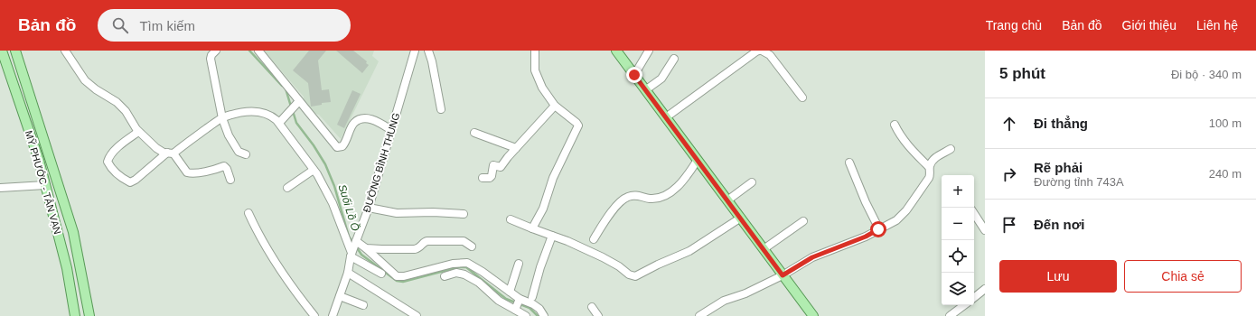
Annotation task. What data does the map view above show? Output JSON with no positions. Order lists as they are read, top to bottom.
{
  "streets": {
    "main road": ["MỸ PHƯỚC - TÂN VẠN"],
    "street": ["ĐƯỜNG BÌNH THUNG"]
  },
  "water": ["Suối Lồ Ồ"],
  "page": {
    "header": "Bản đồ",
    "search": "Tìm kiếm",
    "nav": [
      "Trang chủ",
      "Bản đồ",
      "Giới thiệu",
      "Liên hệ"
    ],
    "heading": ["5 phút", "Đi bộ · 340 m"],
    "list": [
      ["Đi thẳng", "100 m"],
      ["Rẽ phải", "Đường tỉnh 743A", "240 m"],
      "Đến nơi"
    ],
    "map_buttons": ["+", "−"],
    "buttons": ["Lưu", "Chia sẻ"]
  }
}
